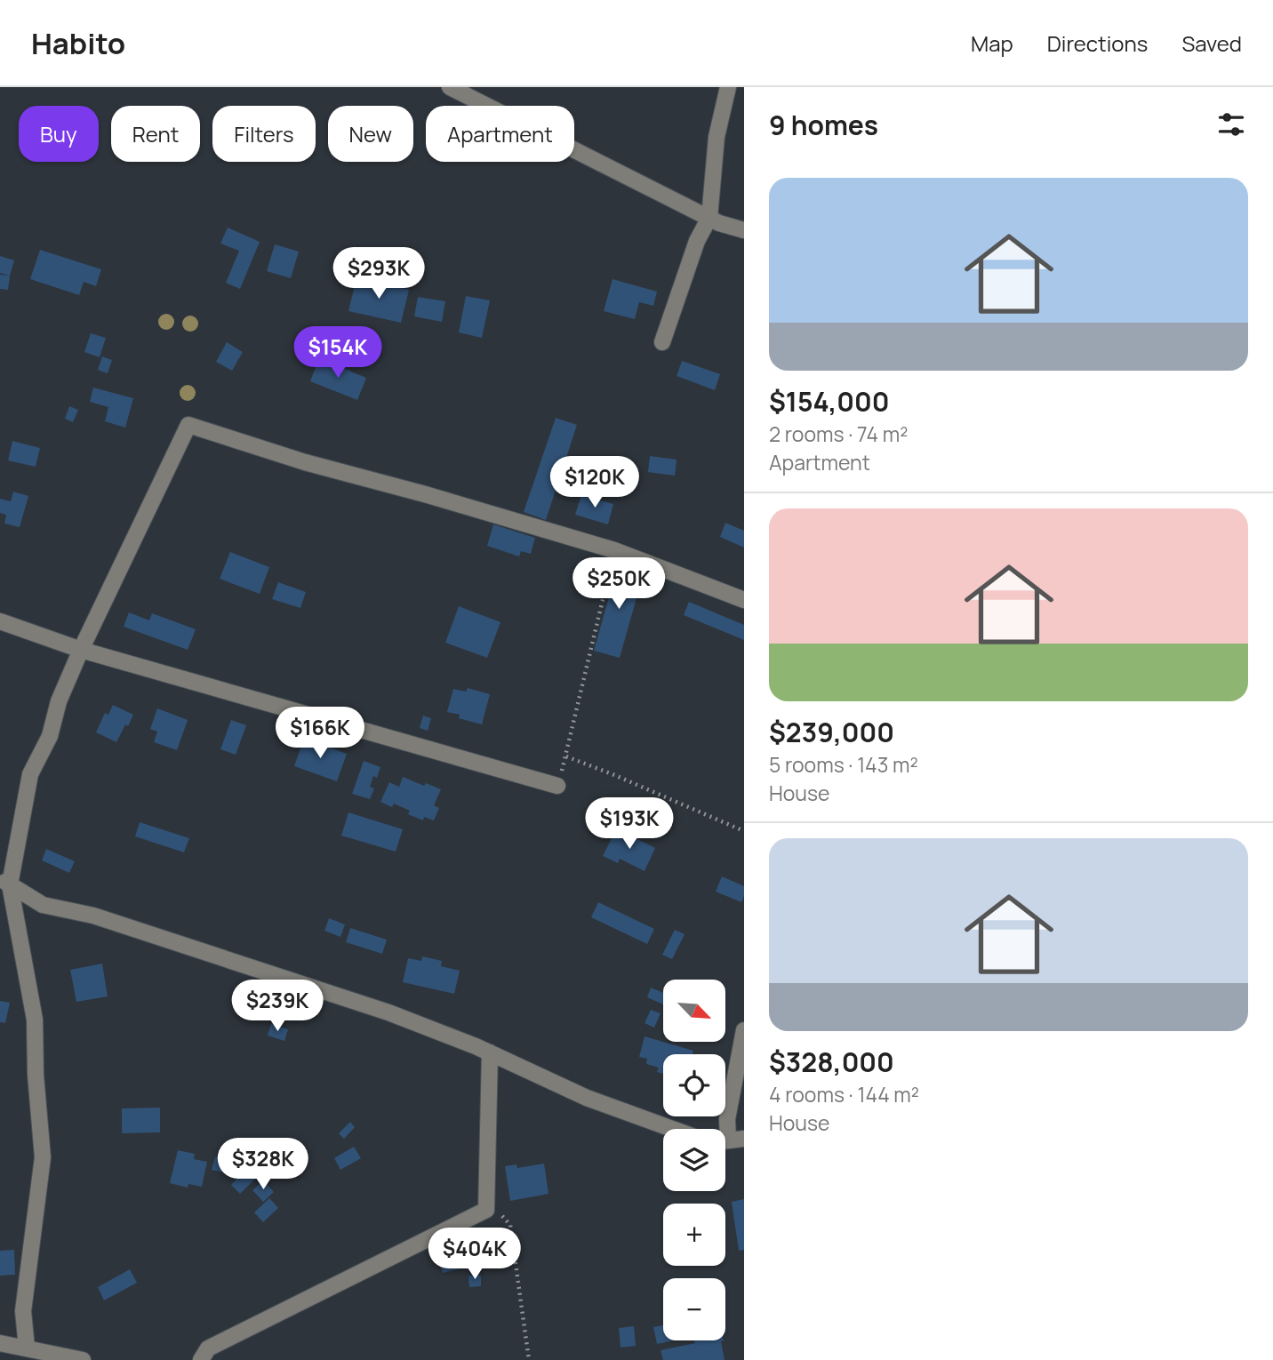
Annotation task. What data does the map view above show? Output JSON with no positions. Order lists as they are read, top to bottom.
{
  "north": "bottom right",
  "page": {
    "header": "Habito",
    "nav": ["Map", "Directions", "Saved"],
    "heading": "9 homes",
    "chip": [
      "Buy",
      "Rent",
      "Filters",
      "New",
      "Apartment"
    ],
    "list": [
      {
        "name": "$154,000",
        "note": "2 rooms · 74 m² · Apartment"
      },
      {
        "name": "$239,000",
        "note": "5 rooms · 143 m² · House"
      },
      {
        "name": "$328,000",
        "note": "4 rooms · 144 m² · House"
      }
    ],
    "price": [
      "$293K",
      "$154K",
      "$120K",
      "$250K",
      "$166K",
      "$193K",
      "$239K",
      "$328K",
      "$404K"
    ],
    "map_buttons": ["+", "−"]
  }
}
